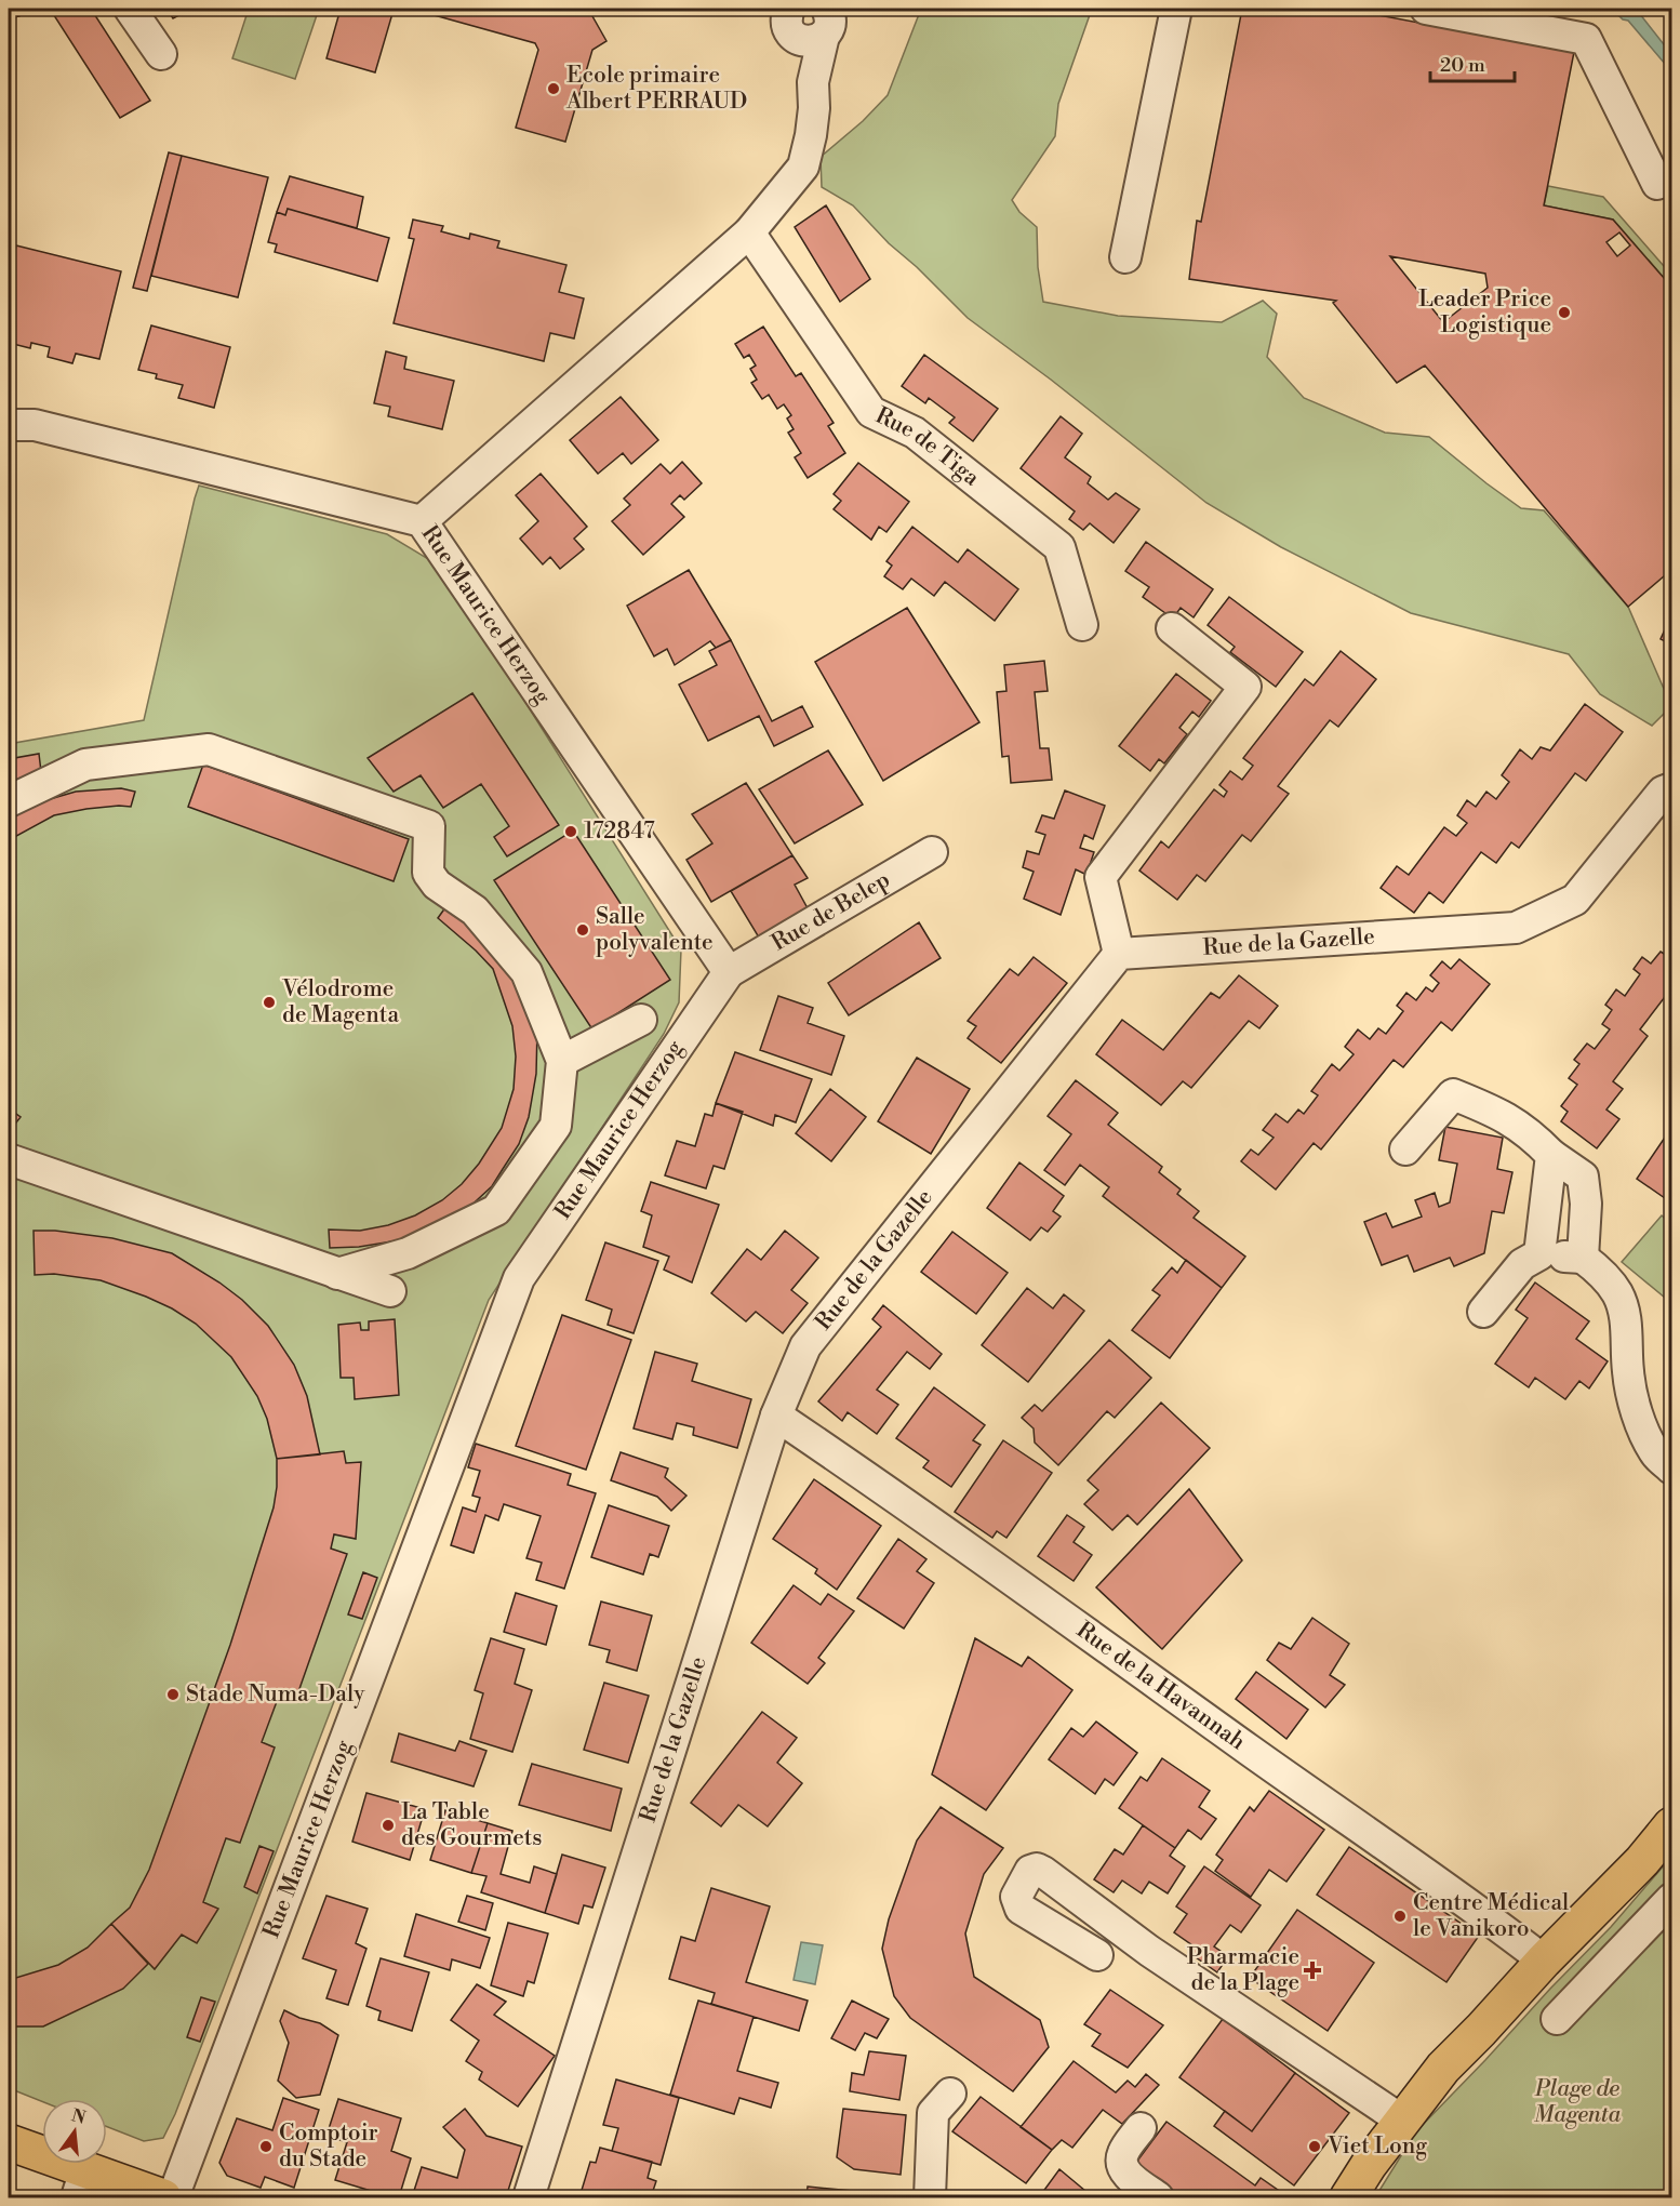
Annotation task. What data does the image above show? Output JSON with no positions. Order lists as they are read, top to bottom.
{
  "streets": {
    "street": [
      "Rue de Tiga",
      "Rue Maurice Herzog",
      "Rue de Belep",
      "Rue de la Gazelle",
      "Rue de la Havannah"
    ]
  },
  "crossings": [
    ["Rue Maurice Herzog", "Rue de Belep"],
    ["Rue de la Gazelle", "Rue de la Havannah"]
  ],
  "parks": ["Plage de Magenta"],
  "places": {
    "other": [
      "Ecole primaire Albert PERRAUD",
      "Leader Price Logistique",
      "172847",
      "Salle polyvalente",
      "Vélodrome de Magenta",
      "Stade Numa-Daly",
      "La Table des Gourmets",
      "Centre Médical le Vanikoro",
      "Comptoir du Stade",
      "Viet Long"
    ],
    "health": ["Pharmacie de la Plage"]
  },
  "scale_bar": "20 m",
  "north": "top"
}
